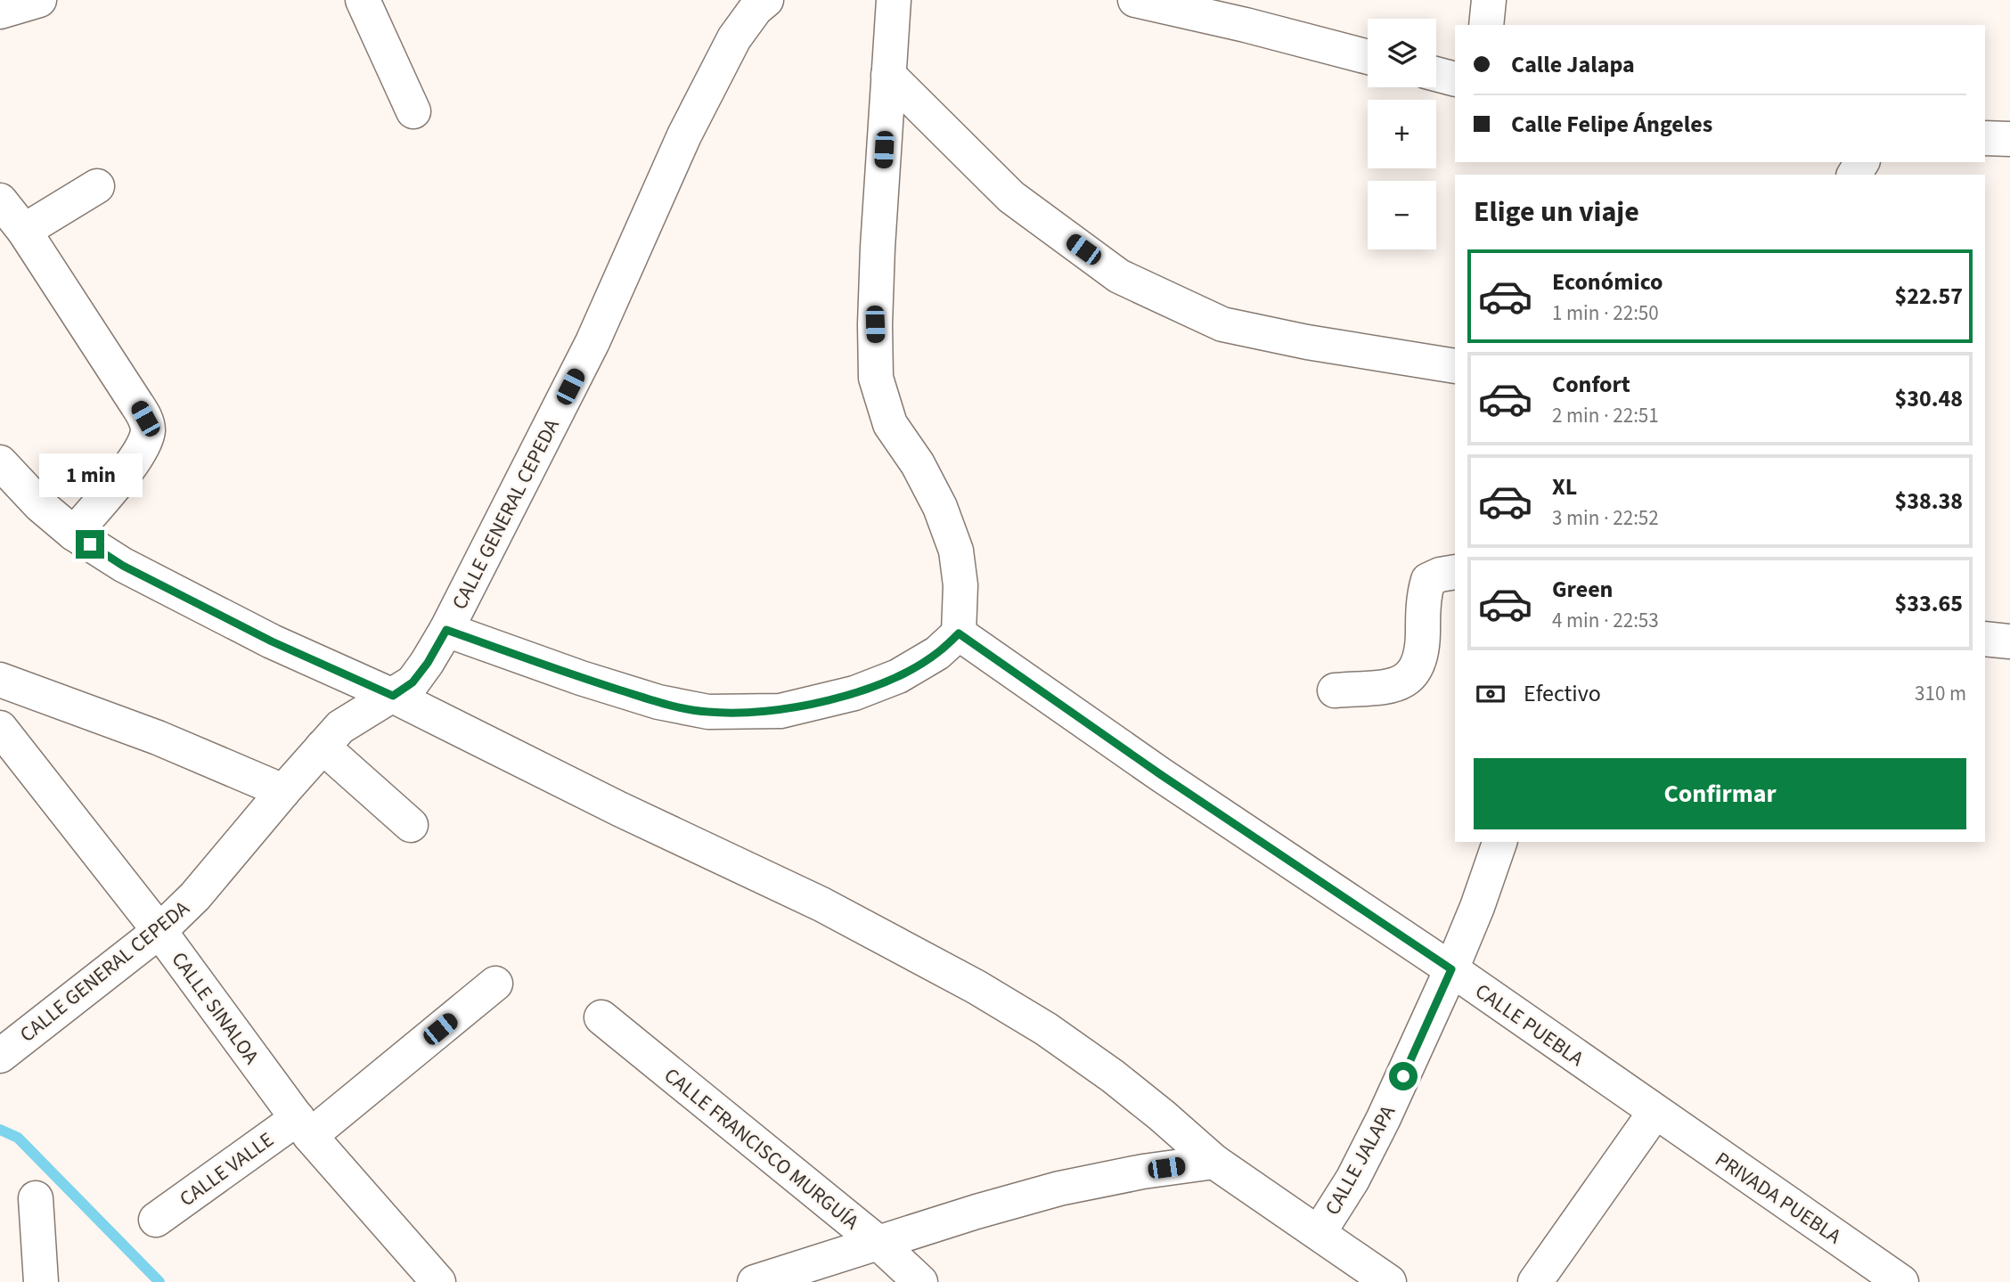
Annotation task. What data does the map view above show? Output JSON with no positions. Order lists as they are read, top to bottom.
{
  "streets": {
    "street": [
      "CALLE GENERAL CEPEDA",
      "CALLE SINALOA",
      "CALLE PUEBLA",
      "CALLE FRANCISCO MURGUÍA",
      "CALLE JALAPA",
      "CALLE VALLE",
      "PRIVADA PUEBLA"
    ]
  },
  "crossings": [
    ["CALLE GENERAL CEPEDA", "CALLE SINALOA"],
    ["CALLE GENERAL CEPEDA", "CALLE JALAPA"],
    ["CALLE SINALOA", "CALLE VALLE"],
    ["CALLE PUEBLA", "CALLE JALAPA"],
    ["CALLE PUEBLA", "PRIVADA PUEBLA"]
  ],
  "page": {
    "map_buttons": ["+", "−"],
    "banner": ["Calle Jalapa", "Calle Felipe Ángeles"],
    "heading": "Elige un viaje",
    "list": [
      {
        "name": "Económico",
        "note": "1 min · 22:50",
        "value": "$22.57"
      },
      {
        "name": "Confort",
        "note": "2 min · 22:51",
        "value": "$30.48"
      },
      {
        "name": "XL",
        "note": "3 min · 22:52",
        "value": "$38.38"
      },
      {
        "name": "Green",
        "note": "4 min · 22:53",
        "value": "$33.65"
      }
    ],
    "bubble": "1 min",
    "pay": ["Efectivo", "310 m"],
    "buttons": "Confirmar"
  }
}
